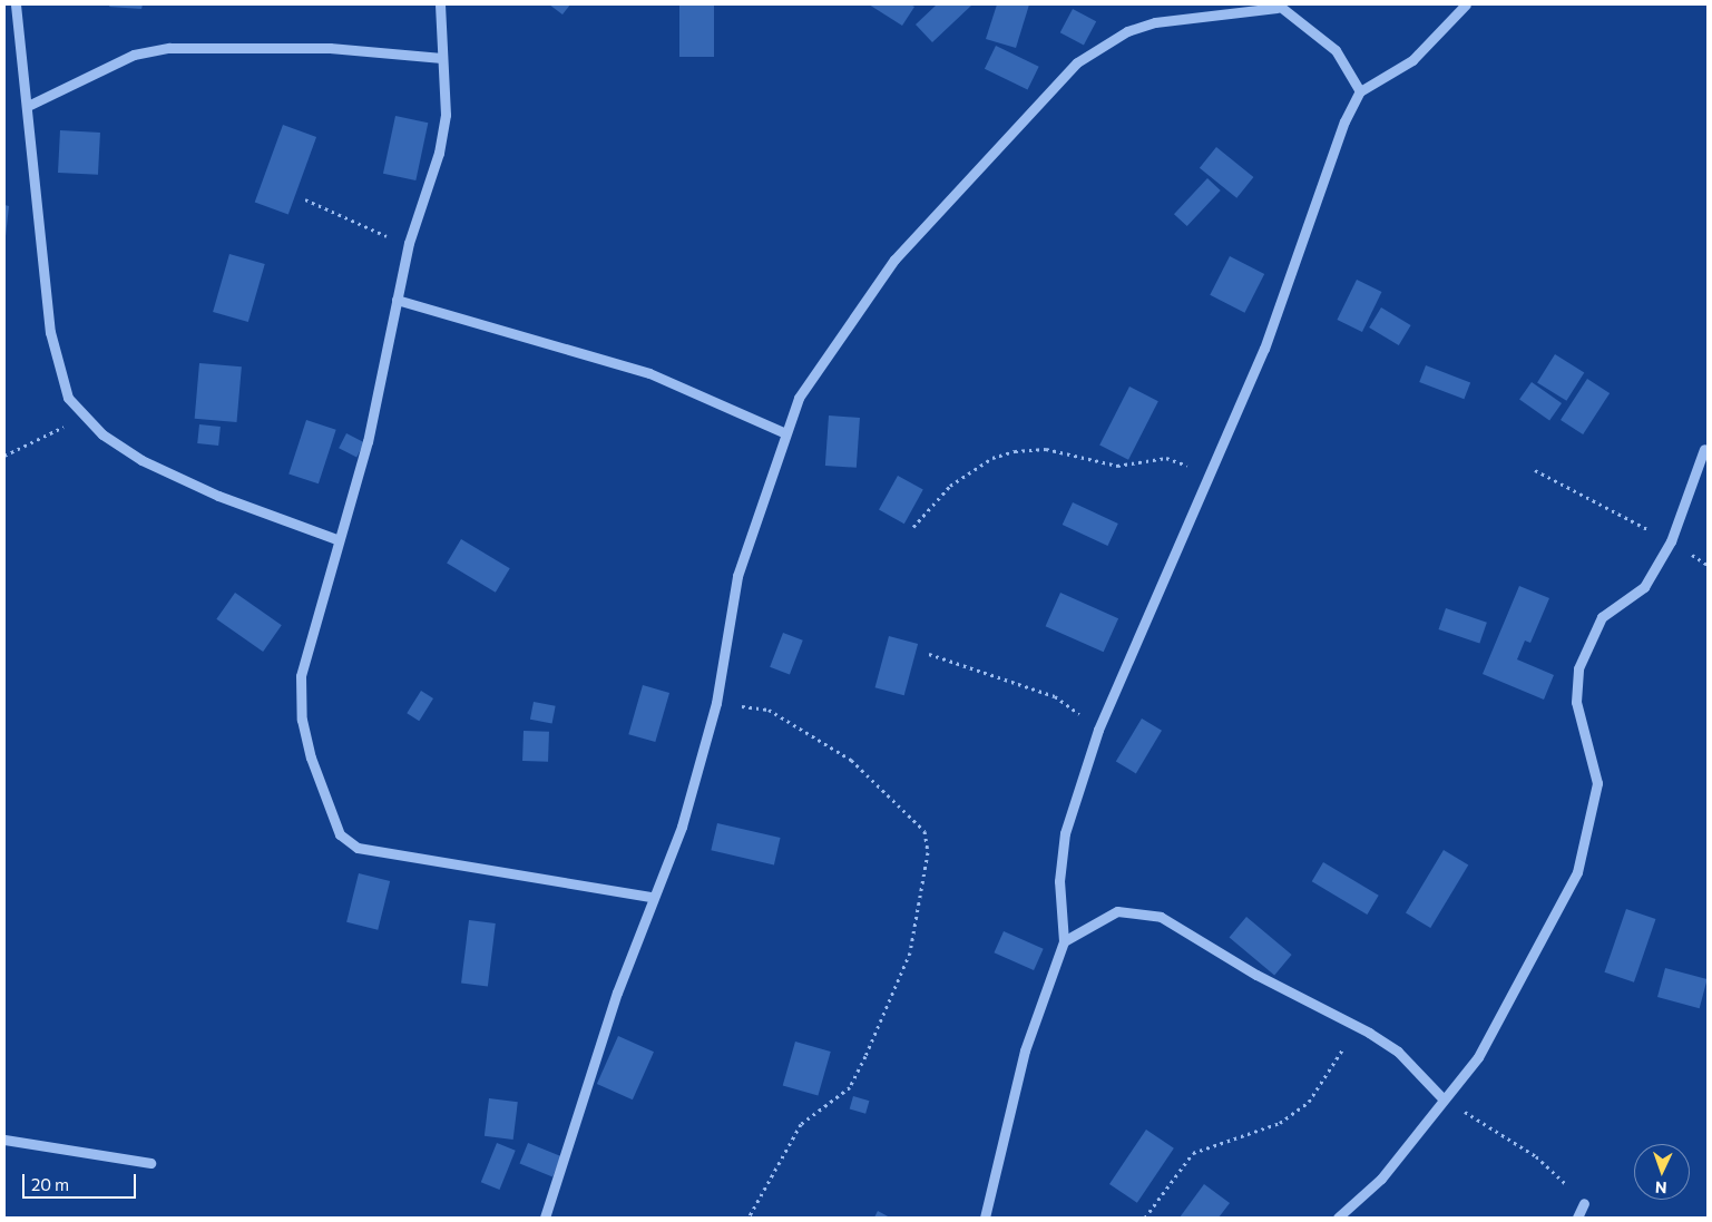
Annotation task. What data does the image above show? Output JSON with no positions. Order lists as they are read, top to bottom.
{
  "scale_bar": "20 m",
  "north": "bottom"
}
